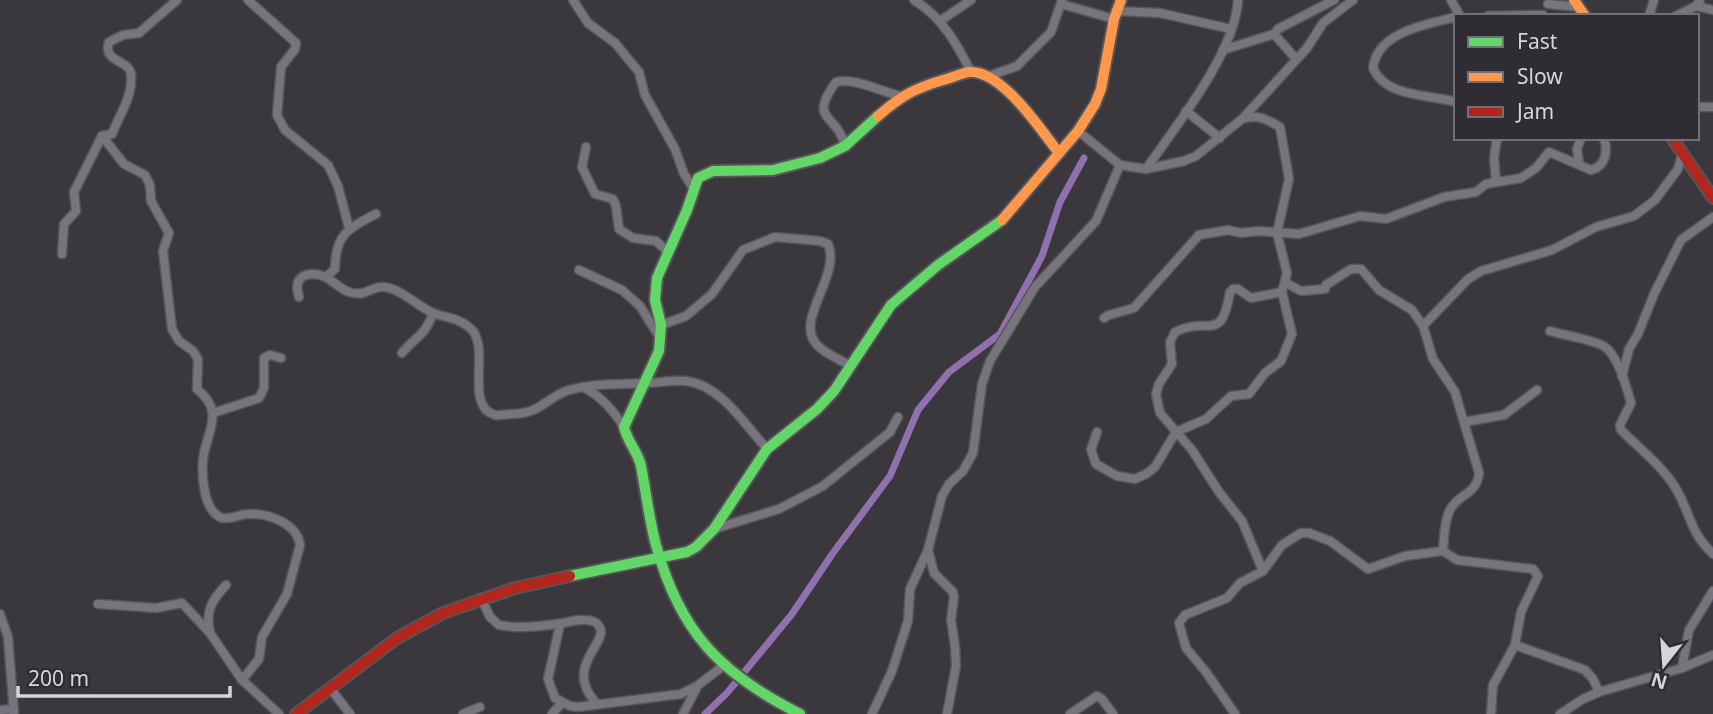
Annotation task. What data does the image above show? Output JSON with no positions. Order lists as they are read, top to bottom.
{
  "legend": ["Fast", "Slow", "Jam"],
  "scale_bar": "200 m",
  "north": "bottom"
}
